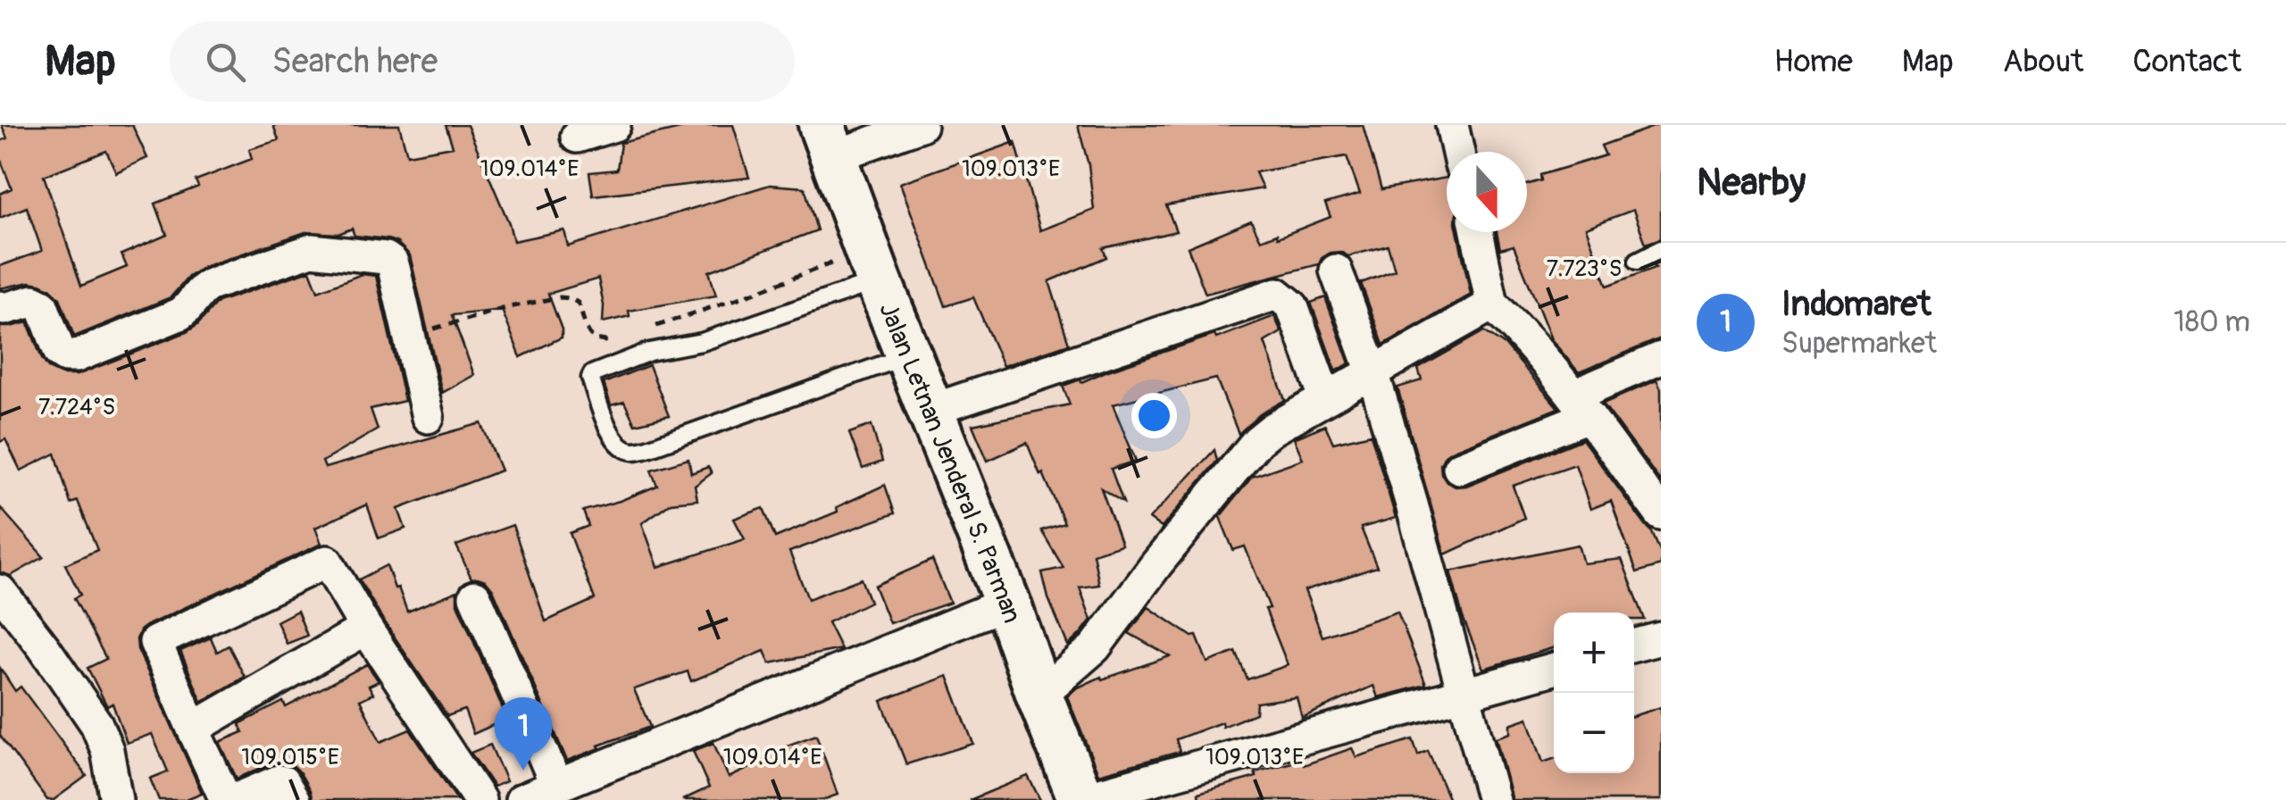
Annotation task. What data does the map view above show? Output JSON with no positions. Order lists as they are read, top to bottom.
{
  "streets": {
    "main road": ["Jalan Letnan Jenderal S. Parman"]
  },
  "north": "bottom",
  "page": {
    "header": "Map",
    "search": "Search here",
    "nav": [
      "Home",
      "Map",
      "About",
      "Contact"
    ],
    "heading": "Nearby",
    "list": [
      {
        "mark": "1",
        "name": "Indomaret",
        "note": "Supermarket",
        "value": "180 m"
      }
    ],
    "map_buttons": ["+", "−"],
    "pins": "1"
  },
  "coordinates": [
    "109.014°E",
    "109.013°E",
    "7.723°S",
    "7.724°S",
    "109.015°E"
  ]
}
